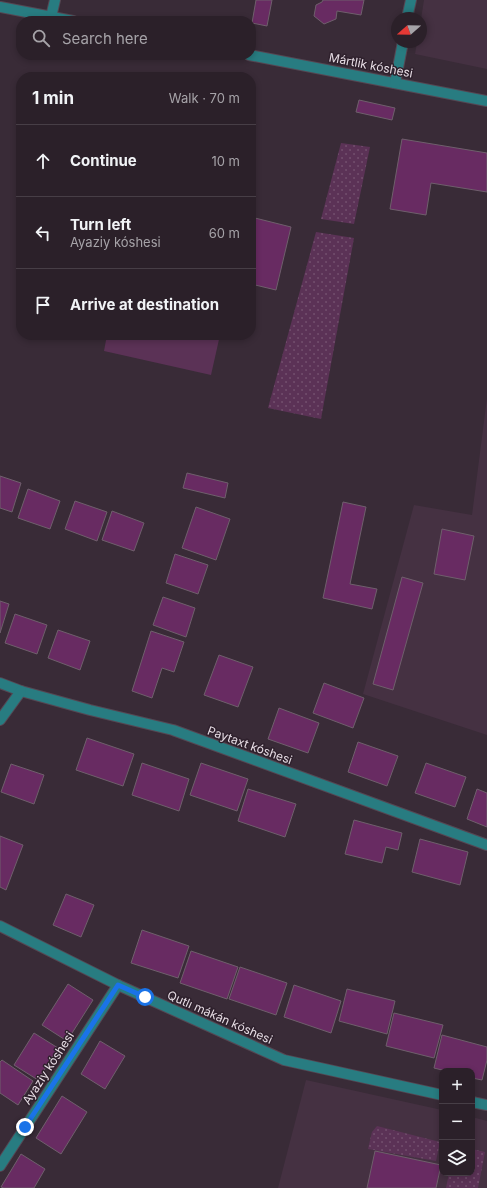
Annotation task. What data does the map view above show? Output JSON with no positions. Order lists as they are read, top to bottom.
{
  "streets": {
    "street": [
      "Mártlik kóshesi",
      "Paytaxt kóshesi",
      "Qutlı mákán kóshesi",
      "Ayaziy kóshesi"
    ]
  },
  "crossings": [
    ["Qutlı mákán kóshesi", "Ayaziy kóshesi"]
  ],
  "north": "left",
  "page": {
    "search": "Search here",
    "heading": ["1 min", "Walk · 70 m"],
    "list": [
      ["Continue", "10 m"],
      ["Turn left", "Ayaziy kóshesi", "60 m"],
      "Arrive at destination"
    ],
    "map_buttons": ["+", "−"]
  }
}
